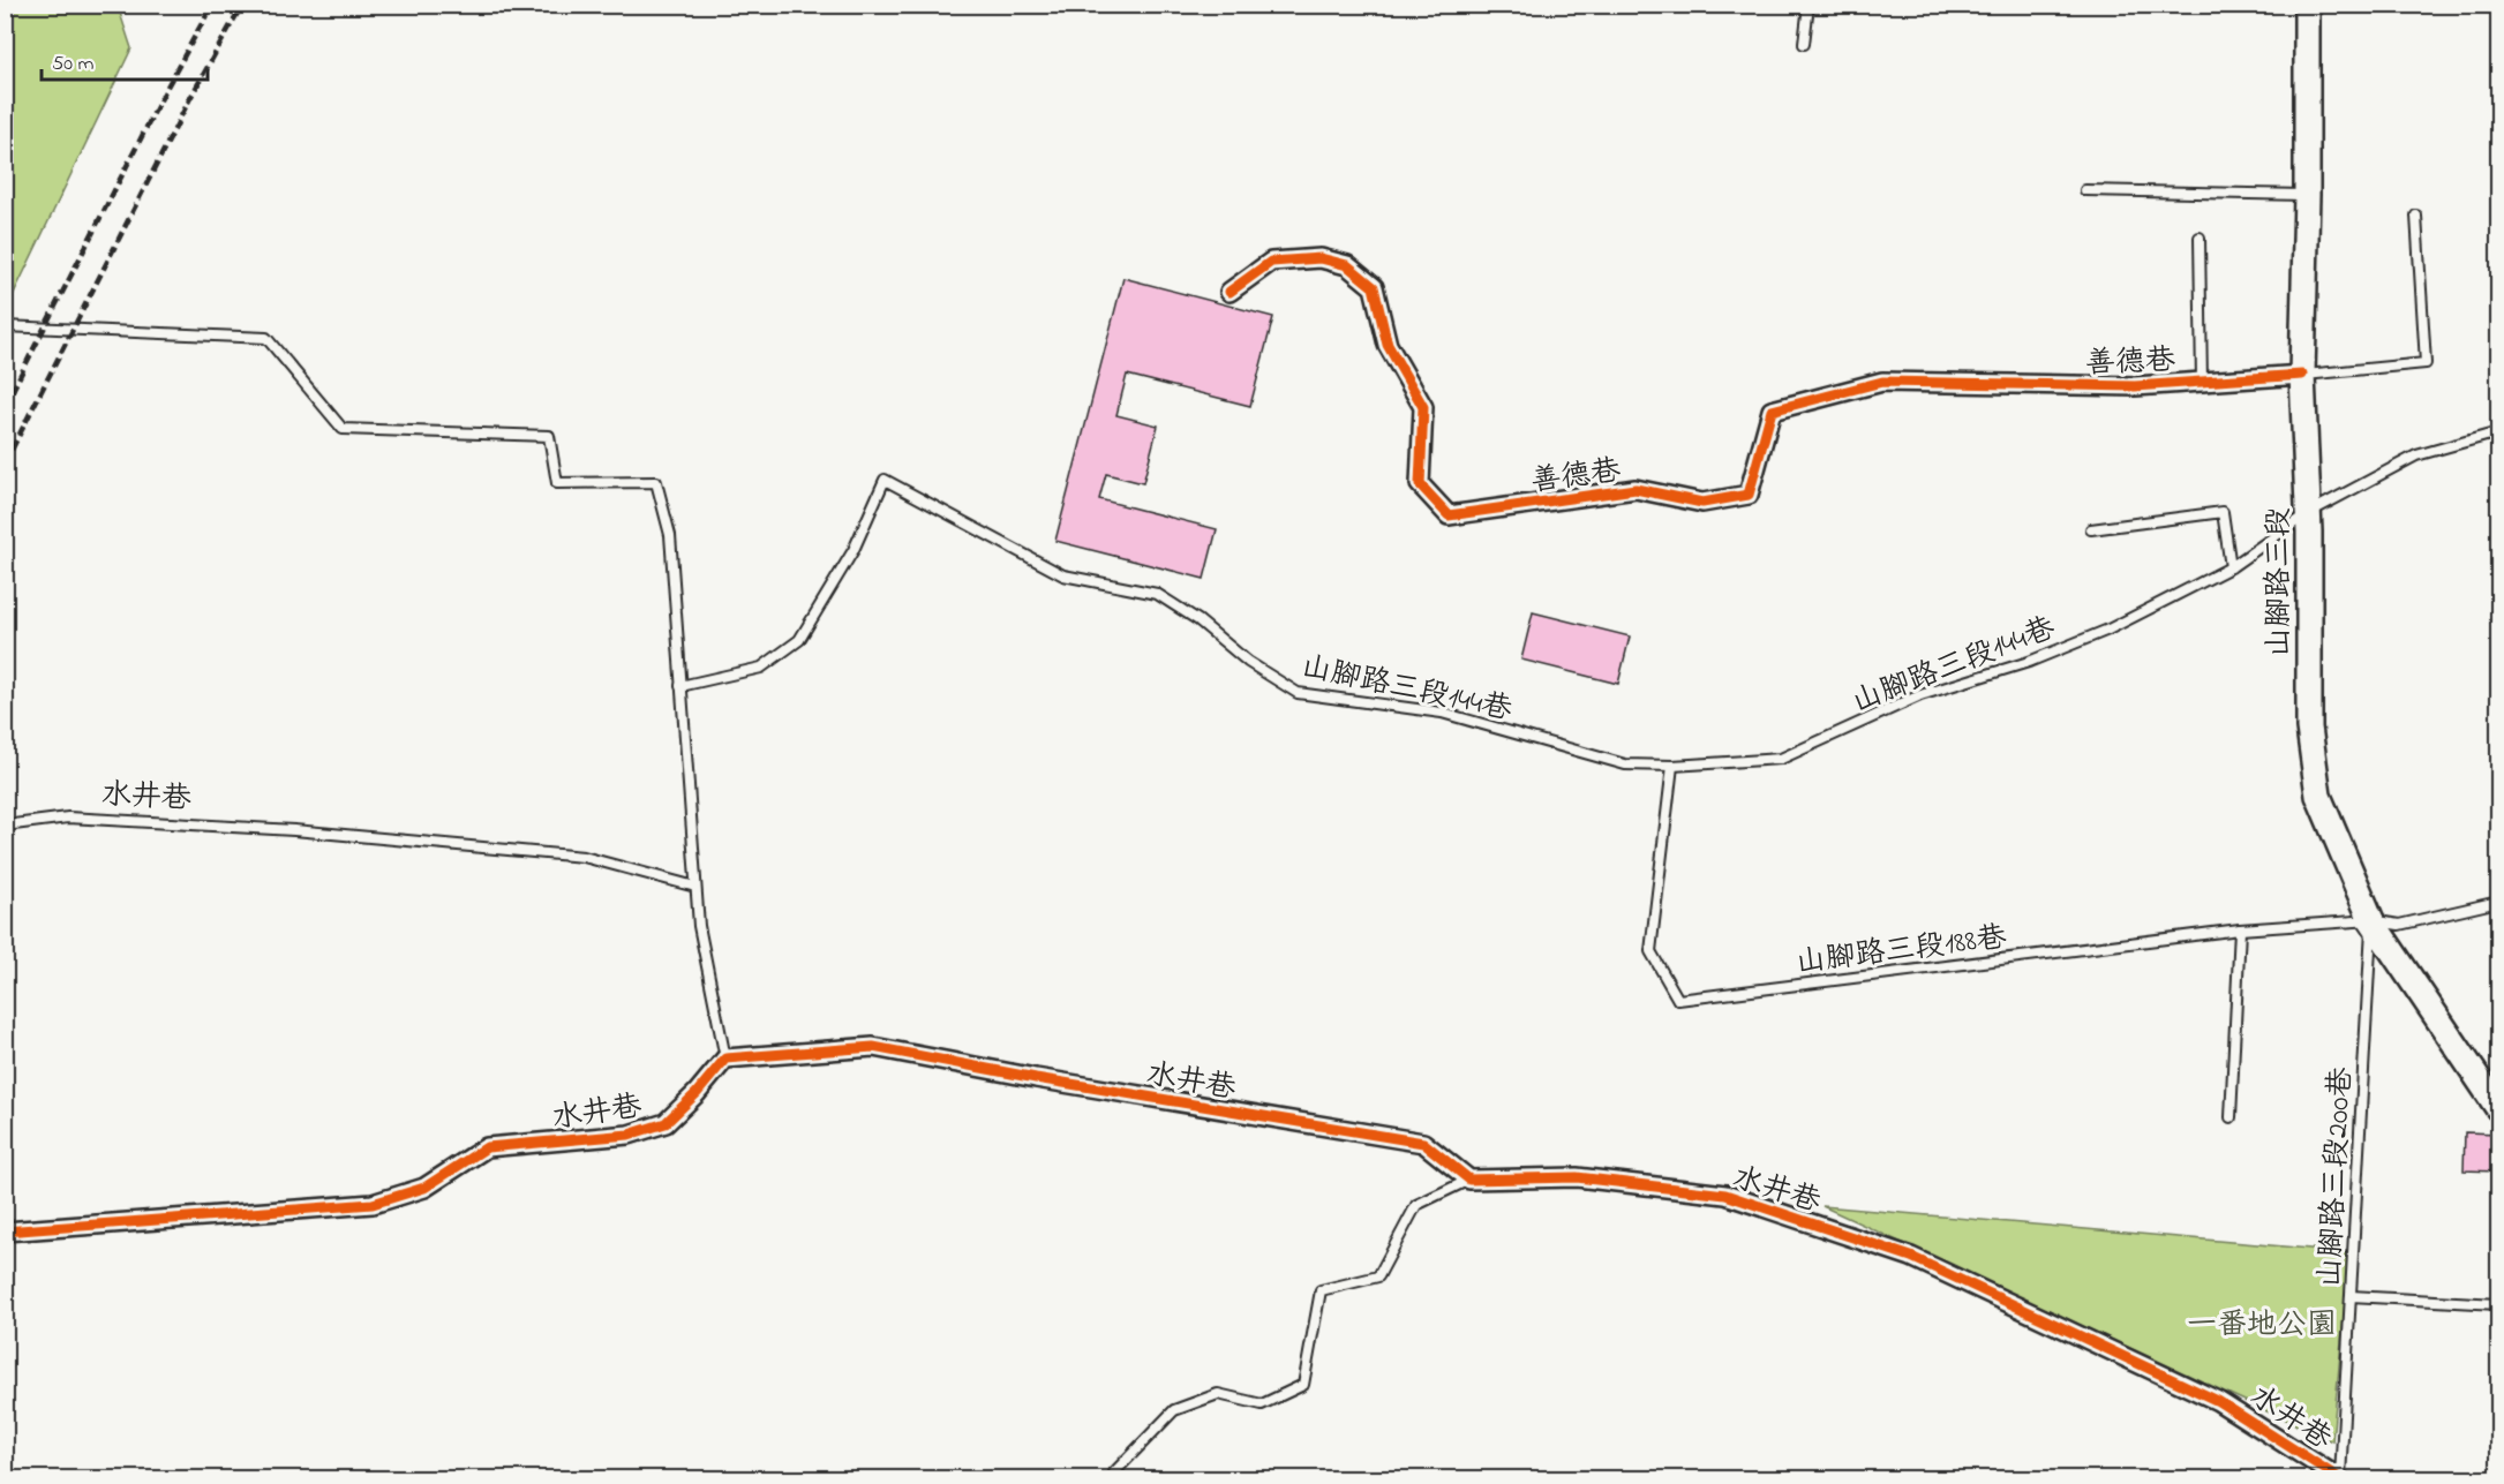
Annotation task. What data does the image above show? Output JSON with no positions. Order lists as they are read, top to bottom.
{
  "streets": {
    "main road": ["山腳路三段"],
    "street": ["善德巷", "水井巷"],
    "lane": ["山腳路三段144巷", "山腳路三段188巷", "山腳路三段200巷"]
  },
  "crossings": [
    ["善德巷", "山腳路三段"],
    ["山腳路三段", "山腳路三段144巷"],
    ["山腳路三段", "山腳路三段188巷"],
    ["山腳路三段", "山腳路三段200巷"],
    ["山腳路三段144巷", "山腳路三段188巷"],
    ["水井巷", "山腳路三段200巷"],
    ["山腳路三段188巷", "山腳路三段200巷"]
  ],
  "parks": ["一番地公園"],
  "scale_bar": "50 m"
}
